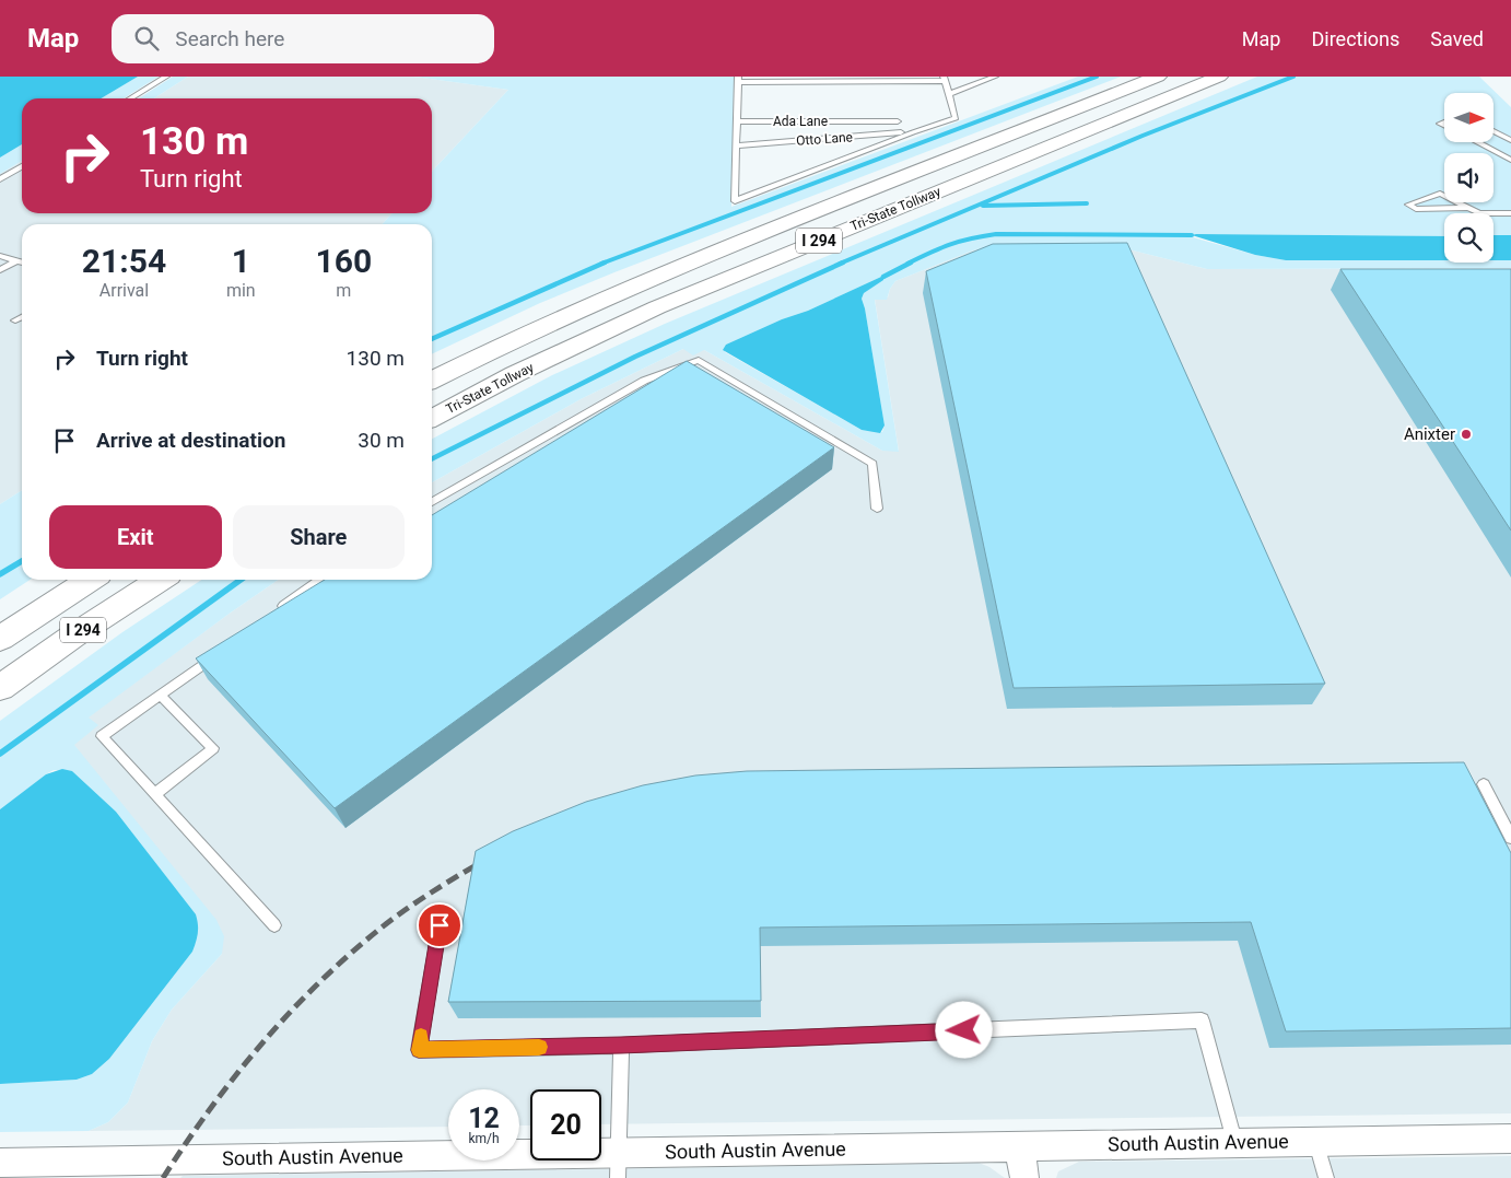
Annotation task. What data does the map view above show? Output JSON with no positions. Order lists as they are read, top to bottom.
{
  "streets": {
    "highway": ["Tri-State Tollway", "I 294"],
    "street": ["South Austin Avenue"],
    "lane": ["Ada Lane", "Otto Lane"]
  },
  "places": ["Anixter"],
  "north": "right",
  "page": {
    "header": "Map",
    "search": "Search here",
    "nav": ["Map", "Directions", "Saved"],
    "turn": ["130 m", "Turn right"],
    "eta": [
      "21:54",
      "Arrival",
      "1",
      "min",
      "160",
      "m"
    ],
    "list": [
      {
        "name": "Turn right",
        "value": "130 m"
      },
      {
        "name": "Arrive at destination",
        "value": "30 m"
      }
    ],
    "buttons": ["Exit", "Share"],
    "speed": "12 km/h",
    "limit": "20"
  }
}
